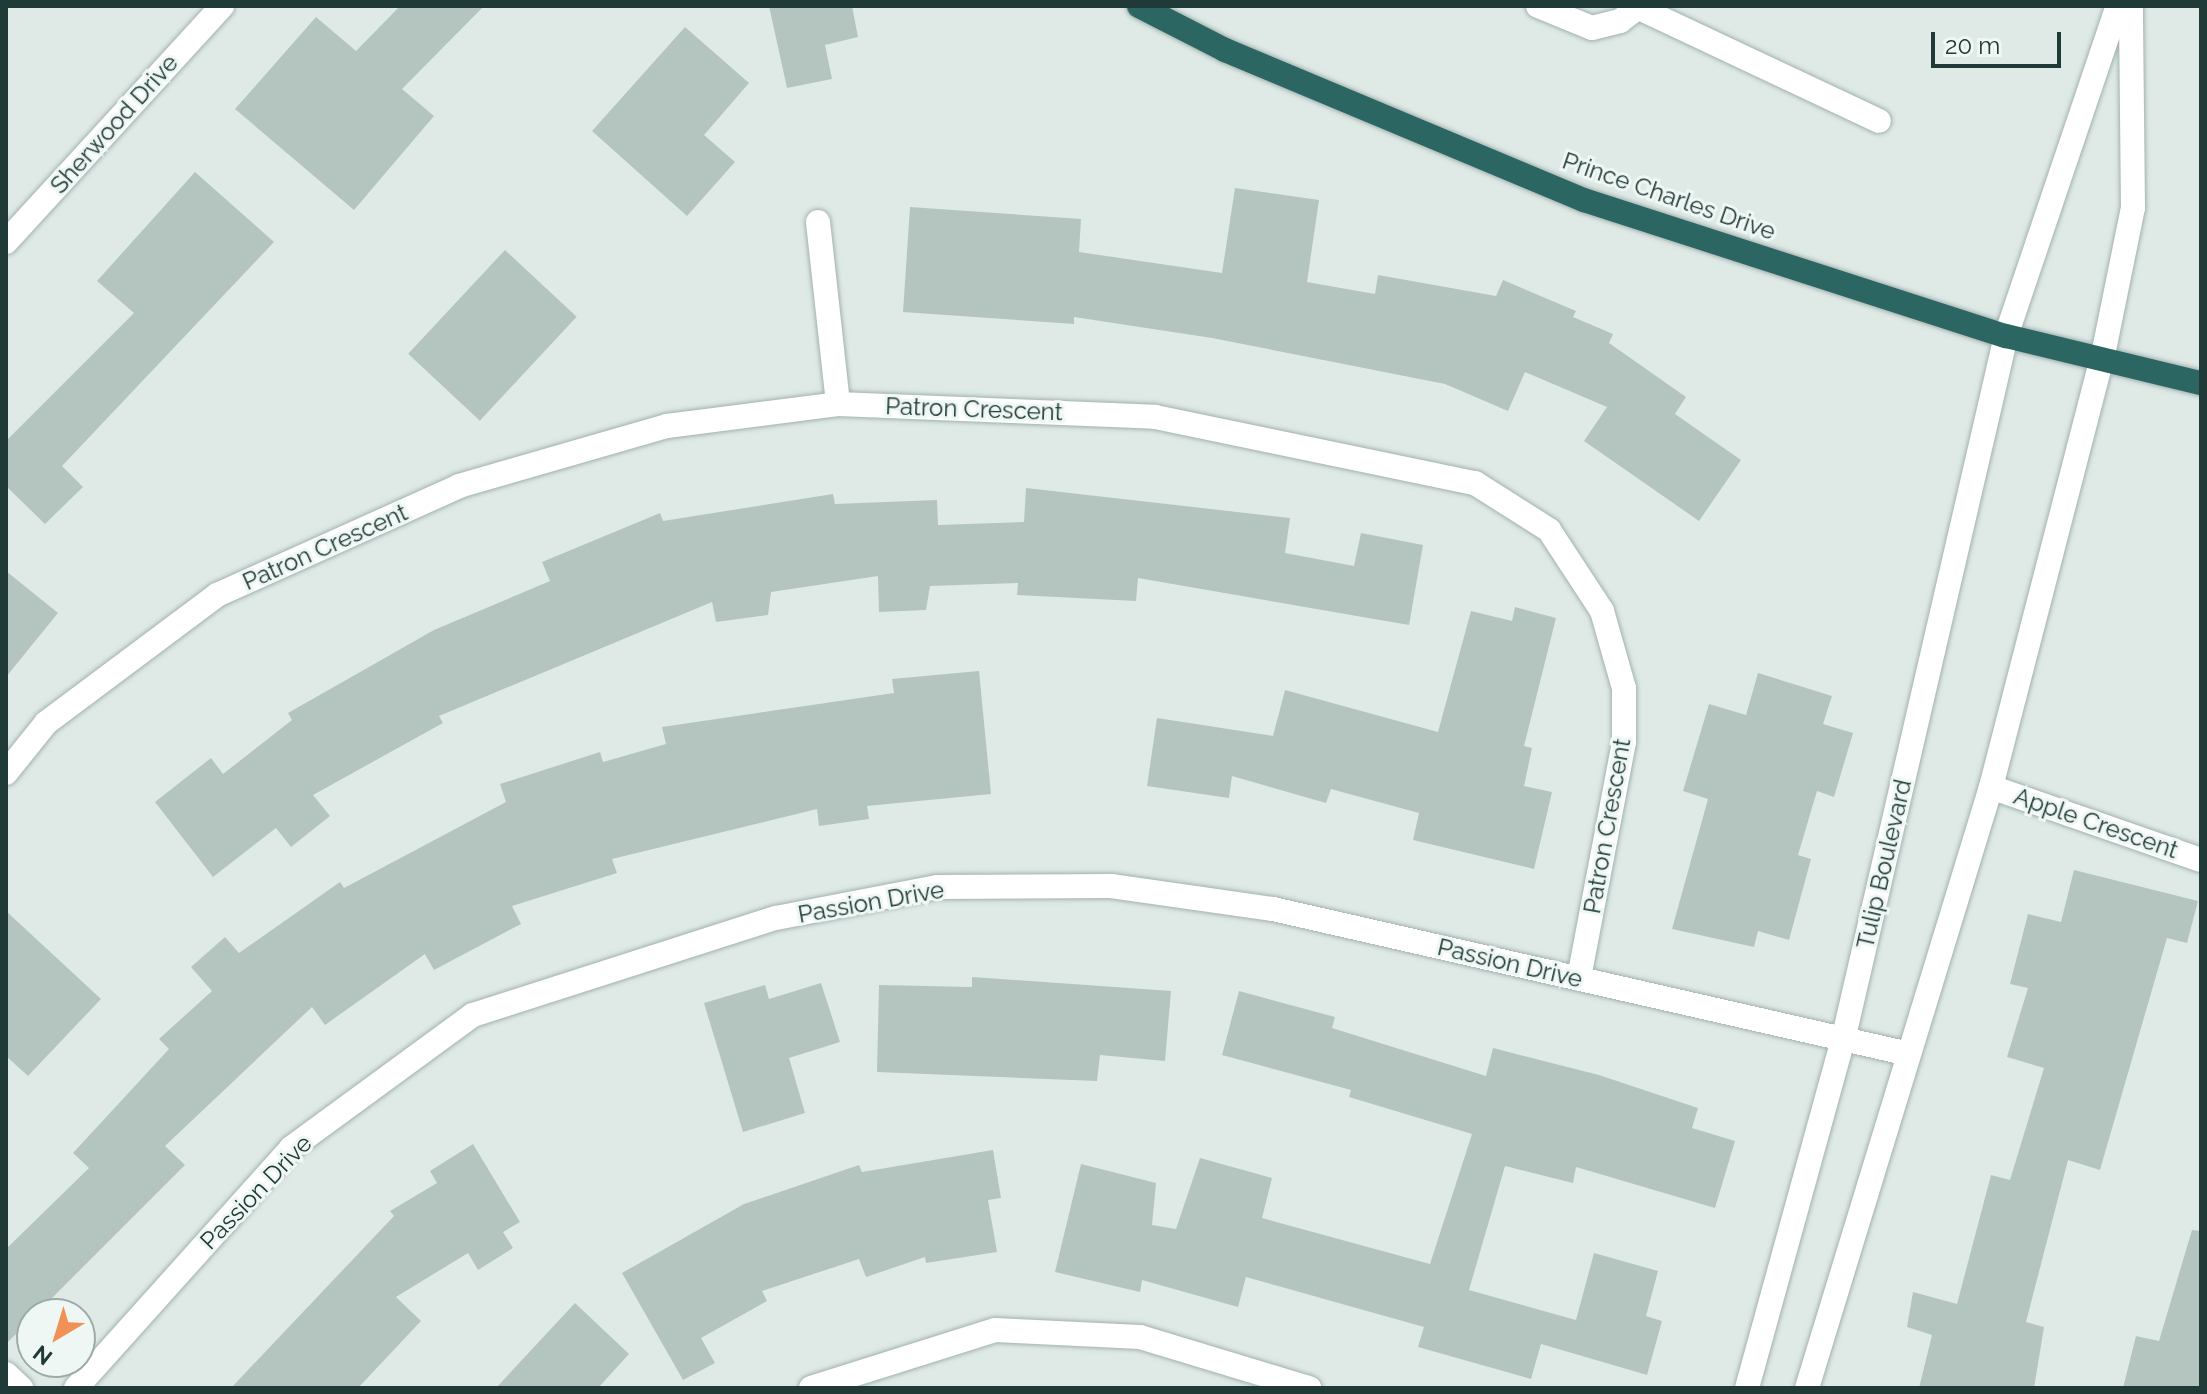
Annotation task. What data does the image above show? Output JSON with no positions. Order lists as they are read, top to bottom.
{
  "streets": {
    "highway": ["Prince Charles Drive"],
    "street": [
      "Sherwood Drive",
      "Patron Crescent",
      "Apple Crescent",
      "Tulip Boulevard",
      "Passion Drive"
    ]
  },
  "crossings": [
    ["Prince Charles Drive", "Tulip Boulevard"],
    ["Patron Crescent", "Passion Drive"],
    ["Tulip Boulevard", "Passion Drive"]
  ],
  "scale_bar": "20 m",
  "north": "bottom left"
}
